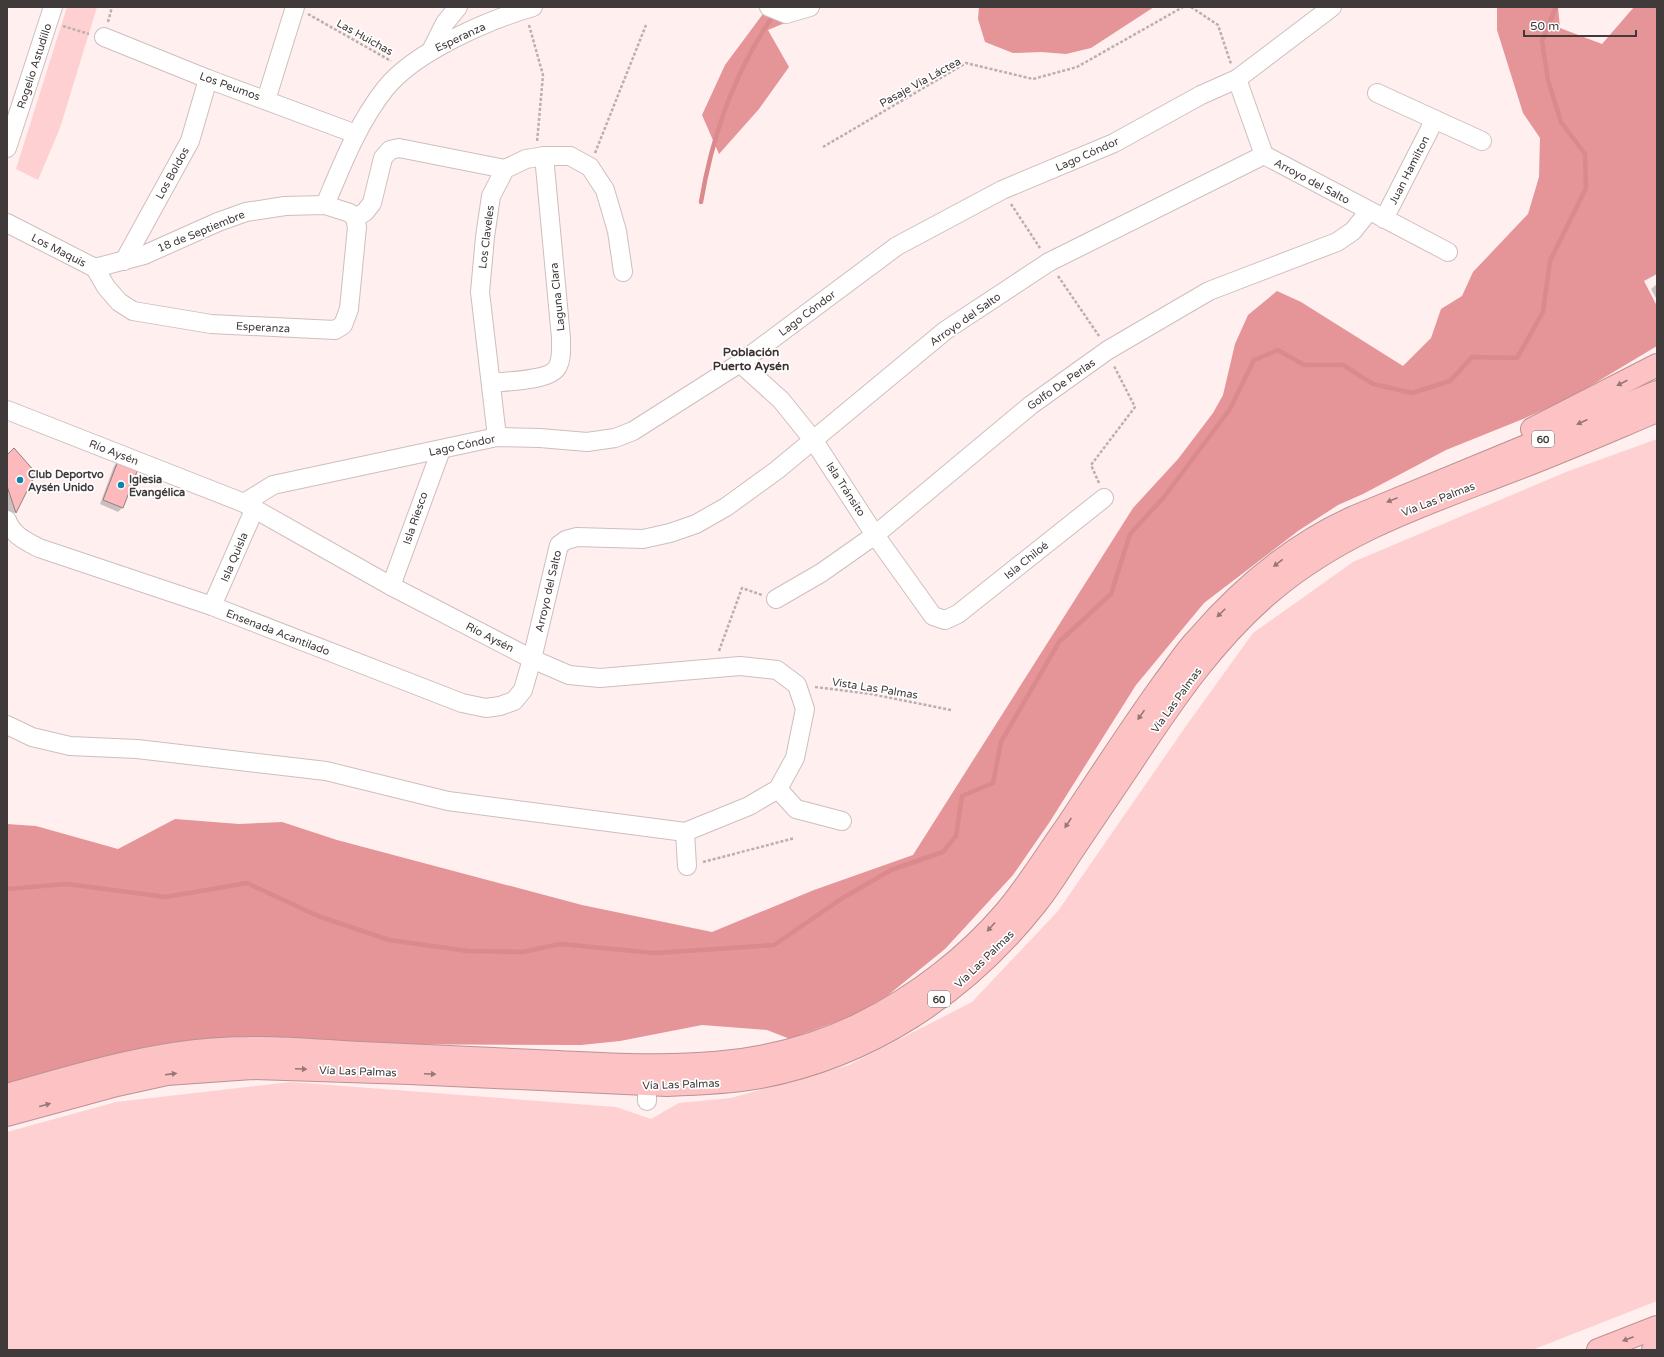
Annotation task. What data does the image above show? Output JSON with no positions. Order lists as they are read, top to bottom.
{
  "streets": {
    "highway": ["60", "Vía Las Palmas"],
    "street": [
      "Esperanza",
      "Rogelio Astudillo",
      "Los Peumos",
      "Lago Cóndor",
      "Juan Hamilton",
      "Los Boldos",
      "Arroyo del Salto",
      "18 de Septiembre",
      "Los Claveles",
      "Los Maquis",
      "Laguna Clara",
      "Golfo De Perlas",
      "Río Aysén",
      "Isla Tránsito",
      "Isla Riesco",
      "Isla Quisla",
      "Isla Chiloé",
      "Ensenada Acantilado"
    ],
    "path": ["Las Huichas", "Pasaje Vía Láctea", "Vista Las Palmas"]
  },
  "crossings": [
    ["Las Huichas", "Esperanza"],
    ["Esperanza", "Los Peumos"],
    ["Esperanza", "18 de Septiembre"],
    ["Esperanza", "Los Maquis"],
    ["Los Peumos", "Los Boldos"],
    ["Lago Cóndor", "Los Claveles"],
    ["Lago Cóndor", "Río Aysén"],
    ["Lago Cóndor", "Isla Tránsito"],
    ["Lago Cóndor", "Isla Riesco"],
    ["Lago Cóndor", "Isla Quisla"],
    ["Juan Hamilton", "Arroyo del Salto"],
    ["Juan Hamilton", "Golfo De Perlas"],
    ["Los Boldos", "18 de Septiembre"],
    ["Los Boldos", "Los Maquis"],
    ["Arroyo del Salto", "Golfo De Perlas"],
    ["Arroyo del Salto", "Río Aysén"],
    ["Arroyo del Salto", "Isla Tránsito"],
    ["Arroyo del Salto", "Ensenada Acantilado"],
    ["18 de Septiembre", "Los Maquis"],
    ["Los Claveles", "Laguna Clara"],
    ["Golfo De Perlas", "Isla Tránsito"],
    ["Río Aysén", "Isla Riesco"],
    ["Río Aysén", "Isla Quisla"],
    ["Río Aysén", "Ensenada Acantilado"],
    ["Río Aysén", "Vista Las Palmas"],
    ["Isla Tránsito", "Isla Chiloé"],
    ["Isla Quisla", "Ensenada Acantilado"]
  ],
  "districts": ["Población Puerto Aysén"],
  "places": ["Club Deportvo Aysén Unido", "Iglesia Evangélica"],
  "scale_bar": "50 m"
}
